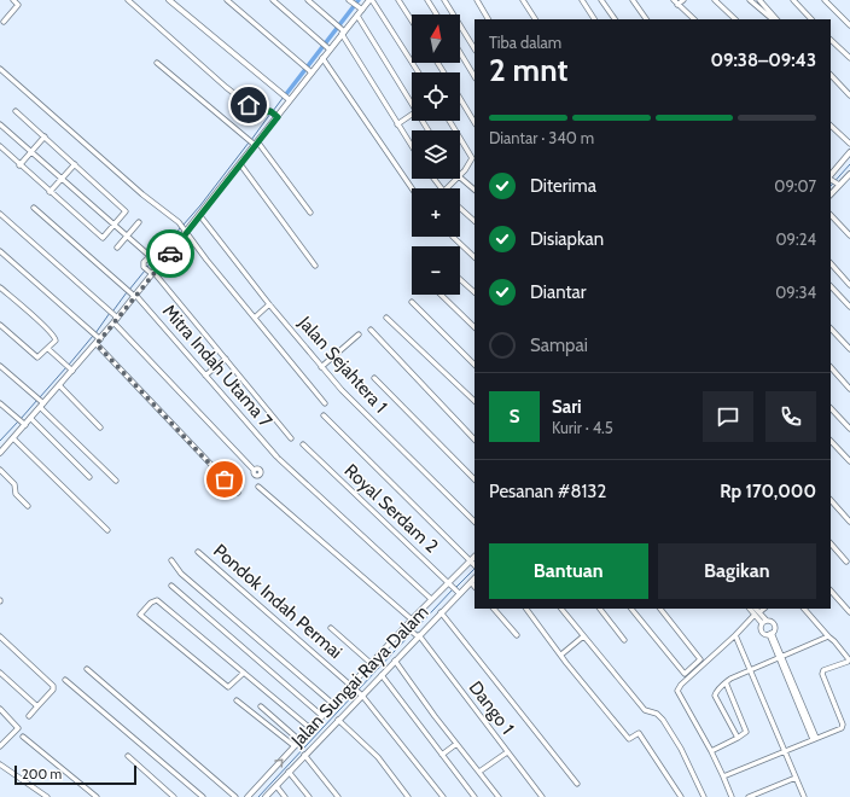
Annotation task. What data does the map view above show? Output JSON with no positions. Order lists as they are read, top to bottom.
{
  "streets": {
    "street": [
      "Jalan Sejahtera 1",
      "Mitra Indah Utama 7",
      "Royal Serdam 2",
      "Pondok Indah Permai",
      "Jalan Sungai Raya Dalam",
      "Dango 1"
    ]
  },
  "crossings": [
    ["Royal Serdam 2", "Jalan Sungai Raya Dalam"],
    ["Pondok Indah Permai", "Jalan Sungai Raya Dalam"],
    ["Jalan Sungai Raya Dalam", "Dango 1"]
  ],
  "scale_bar": "200 m",
  "north": "top",
  "page": {
    "map_buttons": ["+", "−"],
    "heading": ["2 mnt", "Tiba dalam", "09:38–09:43"],
    "panel": [
      "Sari",
      "Kurir · 4.5",
      "Pesanan #8132",
      "Rp 170,000"
    ],
    "bar": "Diantar · 340 m",
    "list": [
      ["Diterima", "09:07"],
      ["Disiapkan", "09:24"],
      ["Diantar", "09:34"],
      "Sampai"
    ],
    "round": "S",
    "buttons": ["Bantuan", "Bagikan"],
    "scale": "200 m"
  }
}
